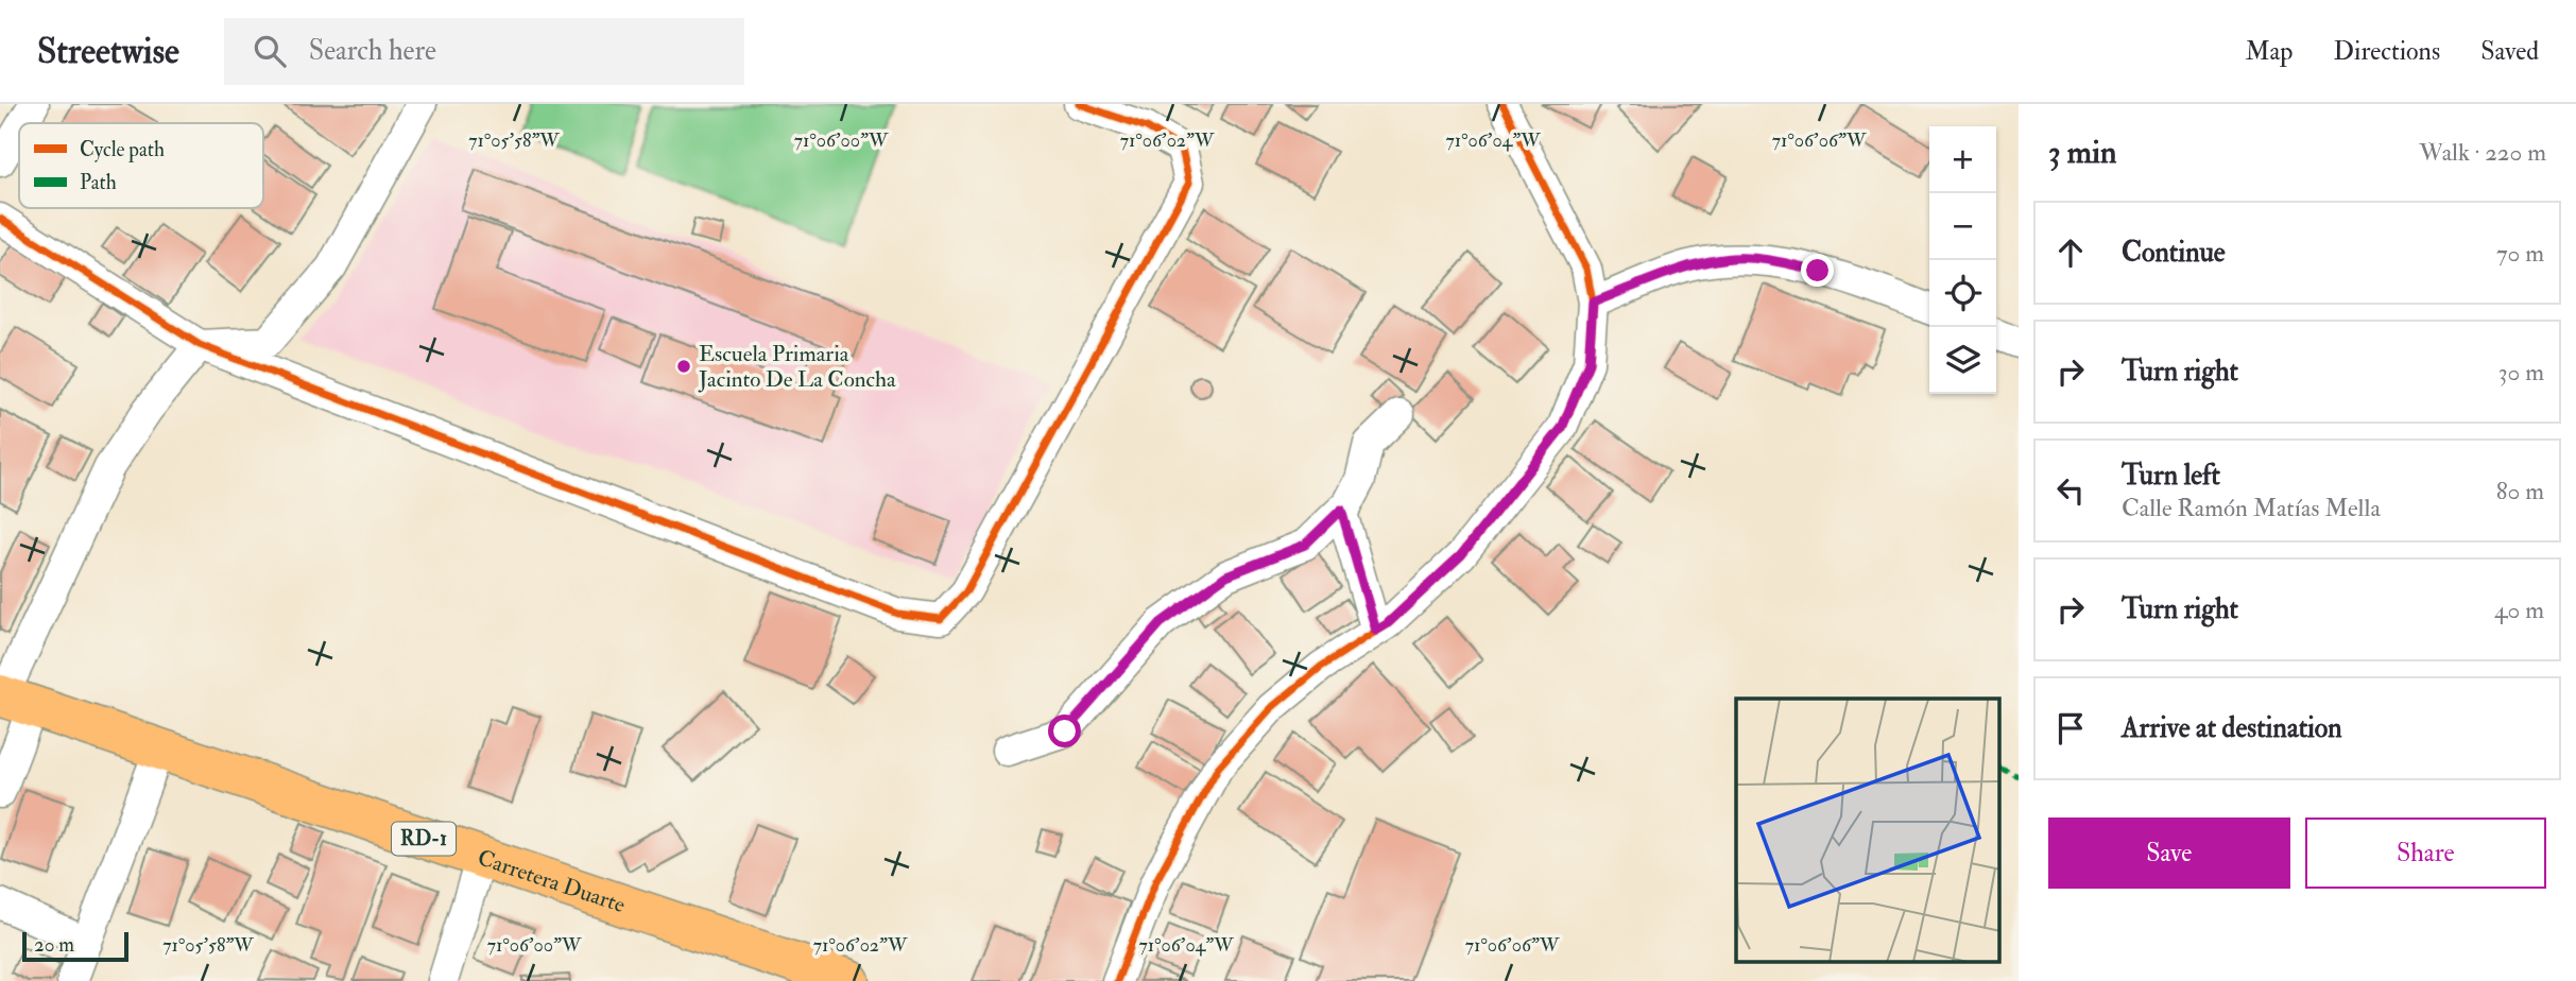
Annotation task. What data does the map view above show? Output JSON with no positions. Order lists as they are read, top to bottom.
{
  "streets": {
    "main road": ["RD-1", "Carretera Duarte"]
  },
  "places": ["Escuela Primaria Jacinto De La Concha"],
  "legend": ["Cycle path", "Path"],
  "scale_bar": "20 m",
  "page": {
    "header": "Streetwise",
    "search": "Search here",
    "nav": ["Map", "Directions", "Saved"],
    "heading": ["3 min", "Walk · 220 m"],
    "map_buttons": ["+", "−"],
    "list": [
      ["Continue", "70 m"],
      ["Turn right", "30 m"],
      ["Turn left", "Calle Ramón Matías Mella", "80 m"],
      ["Turn right", "40 m"],
      "Arrive at destination"
    ],
    "buttons": ["Save", "Share"],
    "scale": "20 m"
  },
  "coordinates": [
    "71°05'58\"W",
    "71°06'00\"W",
    "71°06'02\"W",
    "71°06'04\"W",
    "71°06'06\"W"
  ]
}
